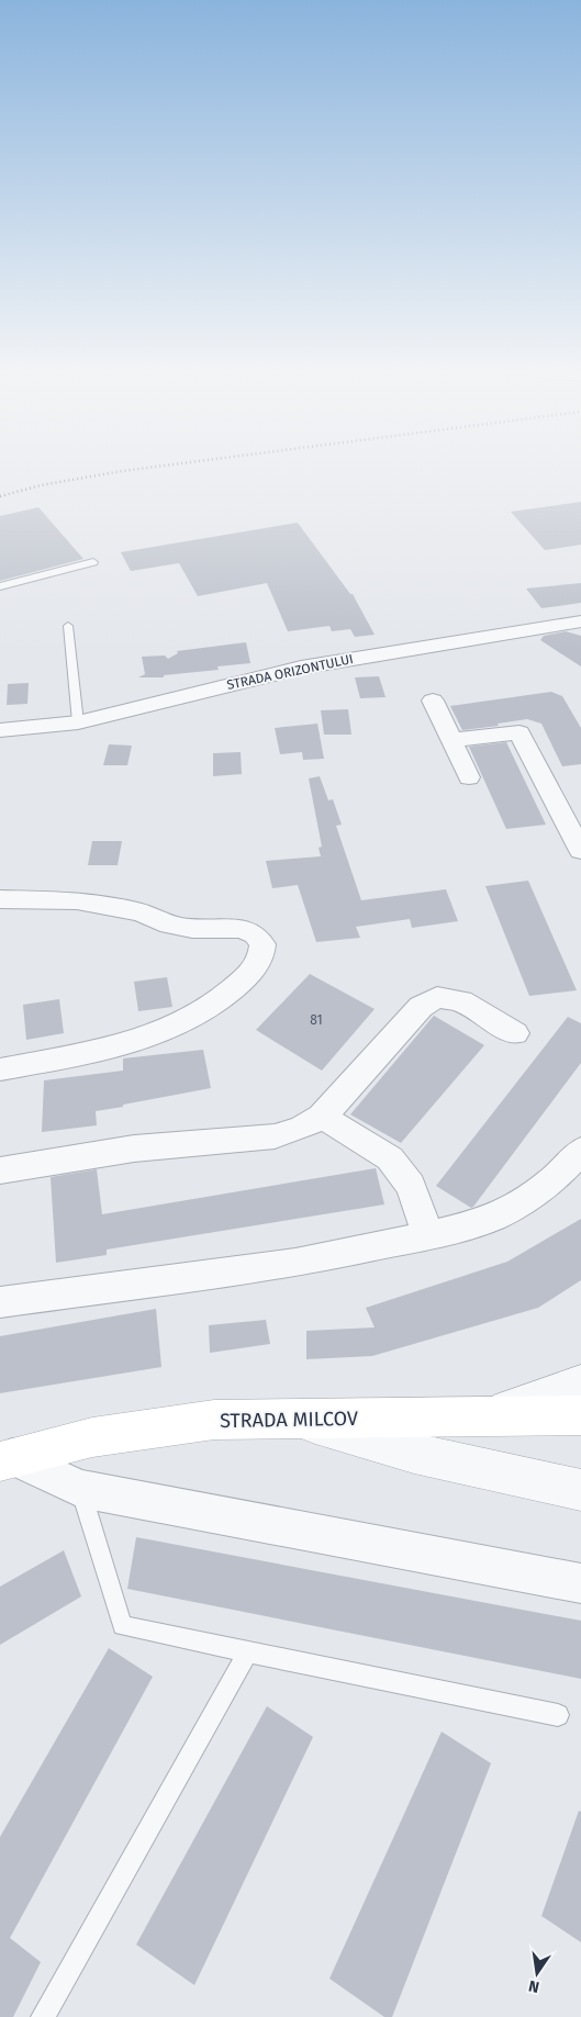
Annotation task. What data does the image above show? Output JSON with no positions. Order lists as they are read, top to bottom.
{
  "streets": {
    "main road": ["STRADA MILCOV"],
    "street": ["STRADA ORIZONTULUI"]
  },
  "house_numbers": ["81"],
  "north": "bottom"
}
